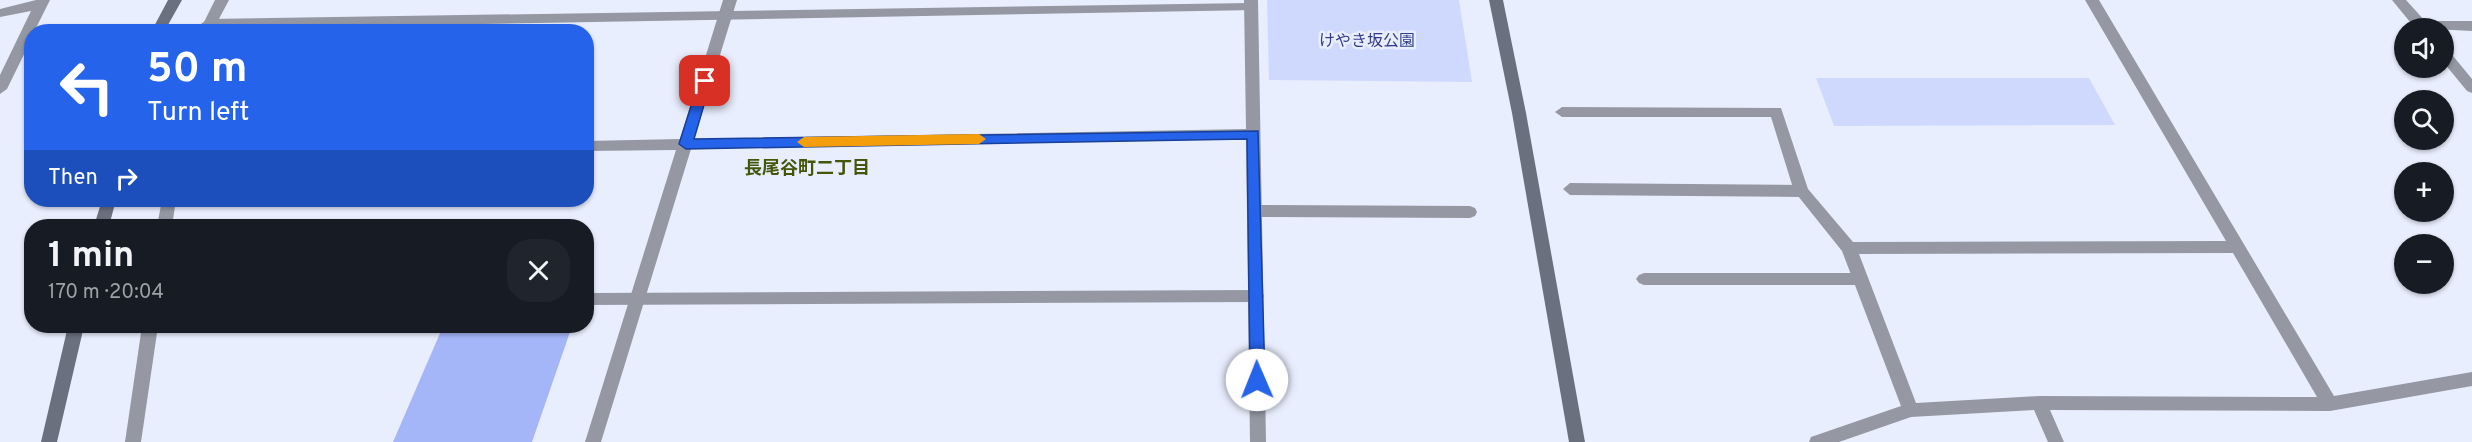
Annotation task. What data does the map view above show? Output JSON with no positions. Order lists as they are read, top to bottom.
{
  "districts": ["長尾谷町二丁目"],
  "parks": ["けやき坂公園"],
  "page": {
    "map_buttons": ["+", "−"],
    "turn": ["50 m", "Turn left"],
    "then": "Then",
    "heading": ["1 min", "170 m · 20:04"]
  }
}
